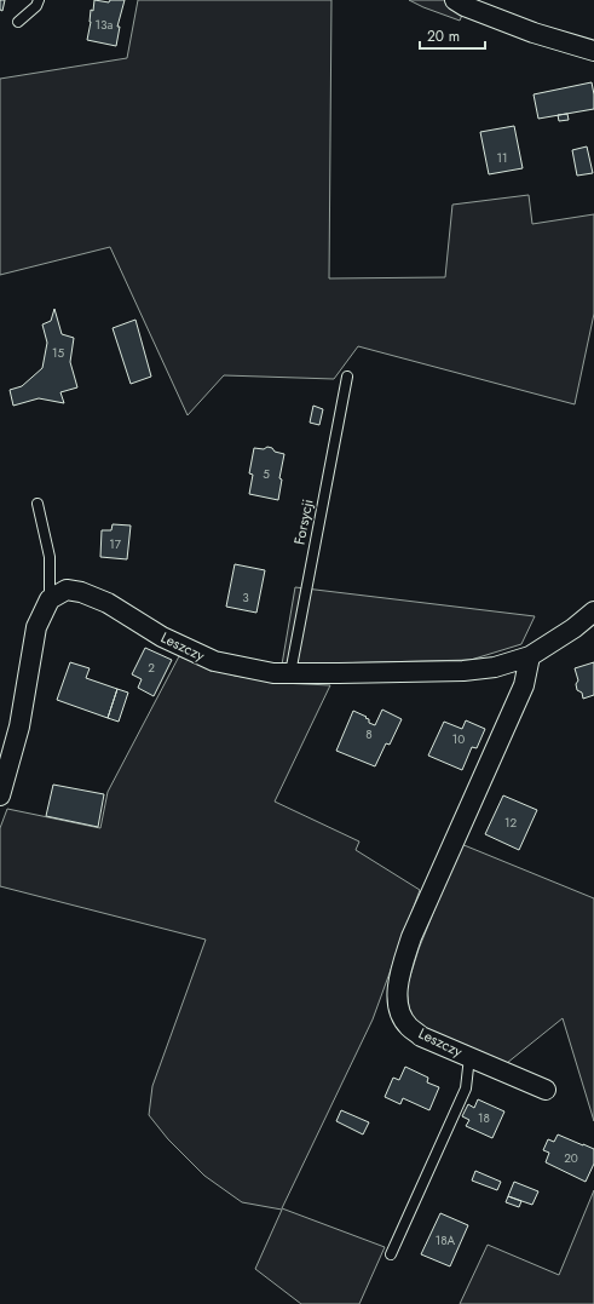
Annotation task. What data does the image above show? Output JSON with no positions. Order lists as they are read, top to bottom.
{
  "streets": {
    "street": ["Leszczy"],
    "lane": ["Forsycji"]
  },
  "crossings": [
    ["Forsycji", "Leszczy"]
  ],
  "house_numbers": [
    "13a",
    "11",
    "15",
    "5",
    "17",
    "3",
    "2",
    "8",
    "10",
    "12",
    "18",
    "20",
    "18A"
  ],
  "scale_bar": "20 m"
}
